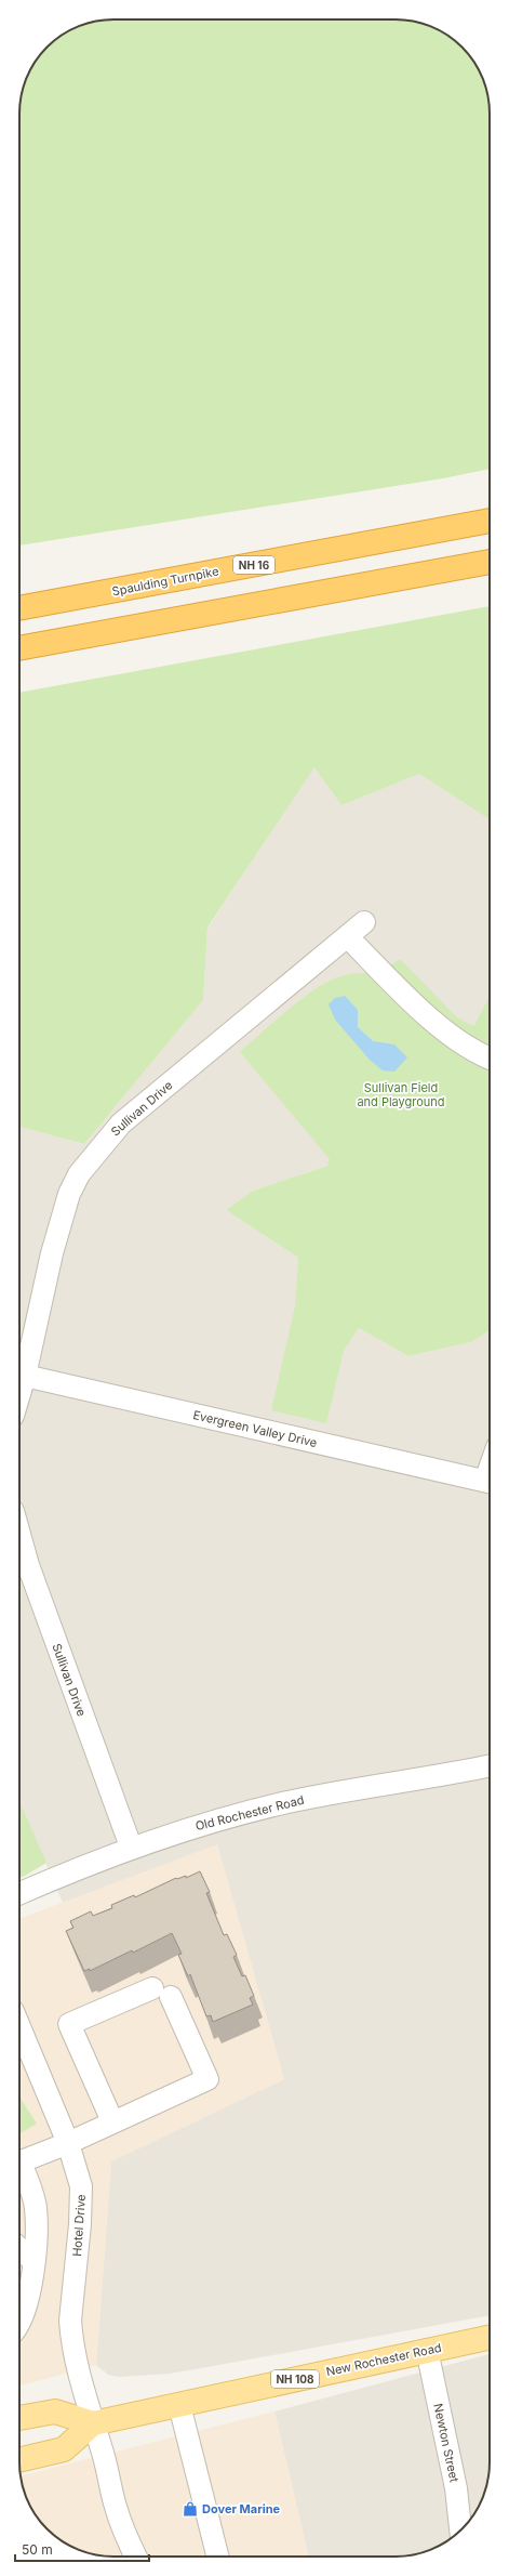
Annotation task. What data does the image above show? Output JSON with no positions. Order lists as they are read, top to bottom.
{
  "streets": {
    "highway": ["NH 16", "Spaulding Turnpike"],
    "main road": ["New Rochester Road", "NH 108"],
    "street": [
      "Sullivan Drive",
      "Evergreen Valley Drive",
      "Old Rochester Road",
      "Hotel Drive",
      "Newton Street"
    ]
  },
  "crossings": [
    ["Sullivan Drive", "Evergreen Valley Drive"],
    ["Sullivan Drive", "Old Rochester Road"],
    ["Hotel Drive", "New Rochester Road"],
    ["New Rochester Road", "Newton Street"]
  ],
  "parks": ["Sullivan Field and Playground"],
  "places": {
    "shop": ["Dover Marine"]
  },
  "scale_bar": "50 m"
}
